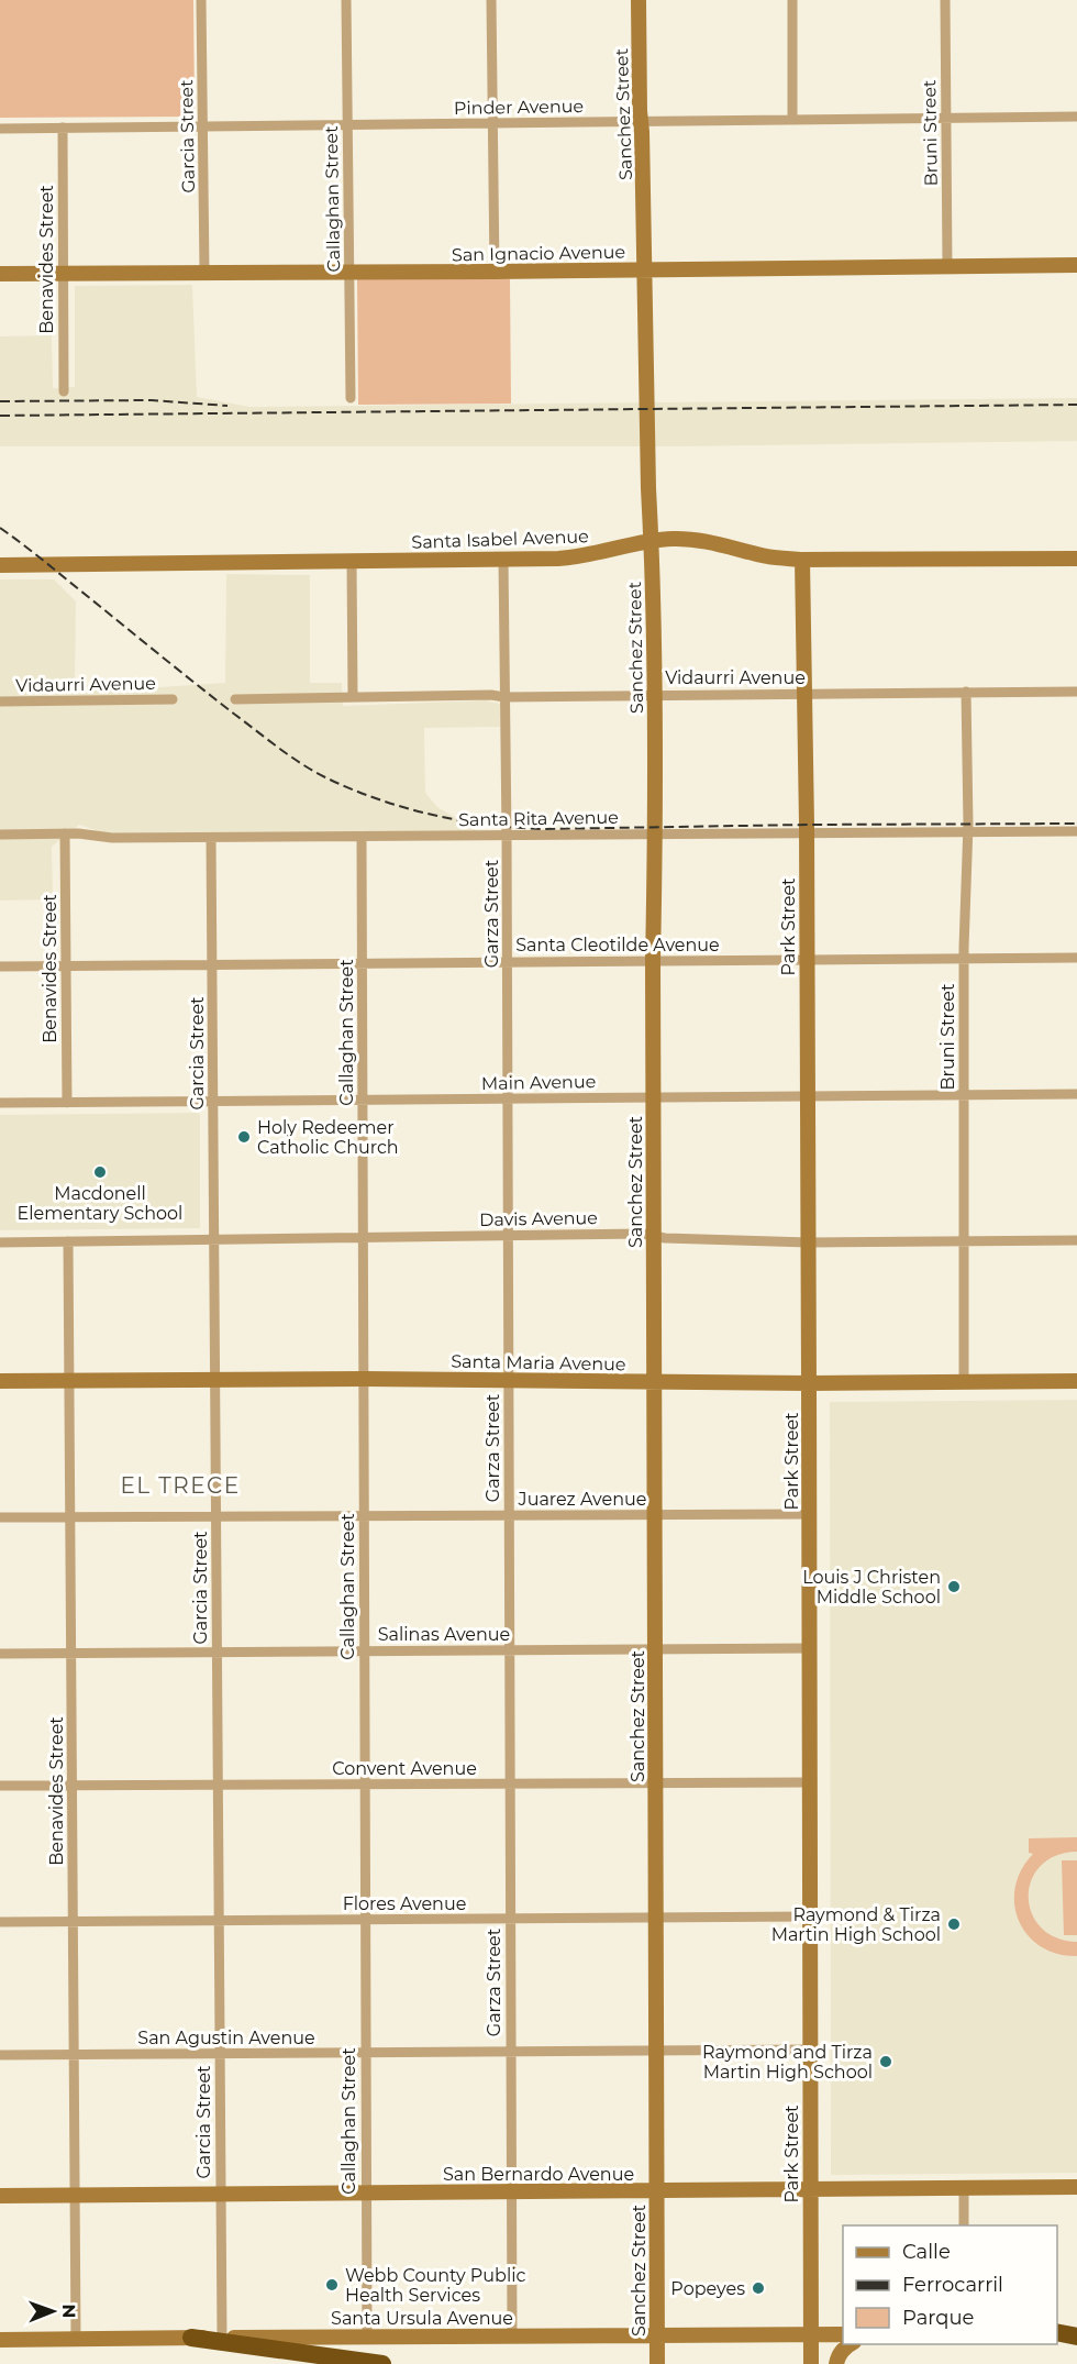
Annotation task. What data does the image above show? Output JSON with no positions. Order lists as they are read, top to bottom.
{
  "streets": {
    "main road": [
      "Sanchez Street",
      "San Ignacio Avenue",
      "Santa Isabel Avenue",
      "Park Street",
      "Santa Maria Avenue",
      "San Bernardo Avenue",
      "Santa Ursula Avenue"
    ],
    "street": [
      "Pinder Avenue",
      "Bruni Street",
      "Garcia Street",
      "Callaghan Street",
      "Benavides Street",
      "Vidaurri Avenue",
      "Santa Rita Avenue",
      "Garza Street",
      "Santa Cleotilde Avenue",
      "Main Avenue",
      "Davis Avenue",
      "Juarez Avenue",
      "Salinas Avenue",
      "Convent Avenue",
      "Flores Avenue",
      "San Agustin Avenue"
    ]
  },
  "crossings": [
    ["Pinder Avenue", "Sanchez Street"],
    ["Pinder Avenue", "Bruni Street"],
    ["Pinder Avenue", "Garcia Street"],
    ["Pinder Avenue", "Callaghan Street"],
    ["Pinder Avenue", "Benavides Street"],
    ["Sanchez Street", "San Ignacio Avenue"],
    ["Sanchez Street", "Santa Isabel Avenue"],
    ["Sanchez Street", "Vidaurri Avenue"],
    ["Sanchez Street", "Santa Rita Avenue"],
    ["Sanchez Street", "Santa Cleotilde Avenue"],
    ["Sanchez Street", "Main Avenue"],
    ["Sanchez Street", "Davis Avenue"],
    ["Sanchez Street", "Santa Maria Avenue"],
    ["Sanchez Street", "Juarez Avenue"],
    ["Sanchez Street", "Salinas Avenue"],
    ["Sanchez Street", "Convent Avenue"],
    ["Sanchez Street", "Flores Avenue"],
    ["Sanchez Street", "San Agustin Avenue"],
    ["Sanchez Street", "San Bernardo Avenue"],
    ["Sanchez Street", "Santa Ursula Avenue"],
    ["Bruni Street", "San Ignacio Avenue"],
    ["Bruni Street", "Vidaurri Avenue"],
    ["Bruni Street", "Santa Rita Avenue"],
    ["Bruni Street", "Santa Cleotilde Avenue"],
    ["Bruni Street", "Main Avenue"],
    ["Bruni Street", "Davis Avenue"],
    ["Bruni Street", "Santa Maria Avenue"],
    ["Garcia Street", "San Ignacio Avenue"],
    ["Garcia Street", "Santa Rita Avenue"],
    ["Garcia Street", "Santa Cleotilde Avenue"],
    ["Garcia Street", "Main Avenue"],
    ["Garcia Street", "Davis Avenue"],
    ["Garcia Street", "Santa Maria Avenue"],
    ["Garcia Street", "Juarez Avenue"],
    ["Garcia Street", "Salinas Avenue"],
    ["Garcia Street", "Convent Avenue"],
    ["Garcia Street", "Flores Avenue"],
    ["Garcia Street", "San Agustin Avenue"],
    ["Garcia Street", "San Bernardo Avenue"],
    ["Garcia Street", "Santa Ursula Avenue"],
    ["Callaghan Street", "San Ignacio Avenue"],
    ["Callaghan Street", "Santa Rita Avenue"],
    ["Callaghan Street", "Santa Cleotilde Avenue"],
    ["Callaghan Street", "Main Avenue"],
    ["Callaghan Street", "Davis Avenue"],
    ["Callaghan Street", "Santa Maria Avenue"],
    ["Callaghan Street", "Juarez Avenue"],
    ["Callaghan Street", "Salinas Avenue"],
    ["Callaghan Street", "Convent Avenue"],
    ["Callaghan Street", "Flores Avenue"],
    ["Callaghan Street", "San Agustin Avenue"],
    ["Callaghan Street", "San Bernardo Avenue"],
    ["Callaghan Street", "Santa Ursula Avenue"],
    ["San Ignacio Avenue", "Benavides Street"],
    ["Benavides Street", "Santa Rita Avenue"],
    ["Benavides Street", "Santa Cleotilde Avenue"],
    ["Benavides Street", "Main Avenue"],
    ["Benavides Street", "Davis Avenue"],
    ["Benavides Street", "Santa Maria Avenue"],
    ["Benavides Street", "Juarez Avenue"],
    ["Benavides Street", "Salinas Avenue"],
    ["Benavides Street", "Convent Avenue"],
    ["Benavides Street", "Flores Avenue"],
    ["Benavides Street", "San Agustin Avenue"],
    ["Benavides Street", "San Bernardo Avenue"],
    ["Benavides Street", "Santa Ursula Avenue"],
    ["Santa Isabel Avenue", "Garza Street"],
    ["Santa Isabel Avenue", "Park Street"],
    ["Vidaurri Avenue", "Garza Street"],
    ["Vidaurri Avenue", "Park Street"],
    ["Santa Rita Avenue", "Garza Street"],
    ["Santa Rita Avenue", "Park Street"],
    ["Garza Street", "Santa Cleotilde Avenue"],
    ["Garza Street", "Main Avenue"],
    ["Garza Street", "Davis Avenue"],
    ["Garza Street", "Santa Maria Avenue"],
    ["Garza Street", "Juarez Avenue"],
    ["Garza Street", "Salinas Avenue"],
    ["Garza Street", "Convent Avenue"],
    ["Garza Street", "Flores Avenue"],
    ["Garza Street", "San Agustin Avenue"],
    ["Garza Street", "San Bernardo Avenue"],
    ["Garza Street", "Santa Ursula Avenue"],
    ["Park Street", "Santa Cleotilde Avenue"],
    ["Park Street", "Main Avenue"],
    ["Park Street", "Davis Avenue"],
    ["Park Street", "Santa Maria Avenue"],
    ["Park Street", "Juarez Avenue"],
    ["Park Street", "Salinas Avenue"],
    ["Park Street", "Convent Avenue"],
    ["Park Street", "Flores Avenue"],
    ["Park Street", "San Agustin Avenue"],
    ["Park Street", "San Bernardo Avenue"],
    ["Park Street", "Santa Ursula Avenue"]
  ],
  "districts": ["EL TRECE"],
  "places": [
    "Holy Redeemer Catholic Church",
    "Macdonell Elementary School",
    "Louis J Christen Middle School",
    "Raymond & Tirza Martin High School",
    "Raymond and Tirza Martin High School",
    "Webb County Public Health Services",
    "Popeyes"
  ],
  "legend": ["Calle", "Ferrocarril", "Parque"],
  "north": "right"
}
